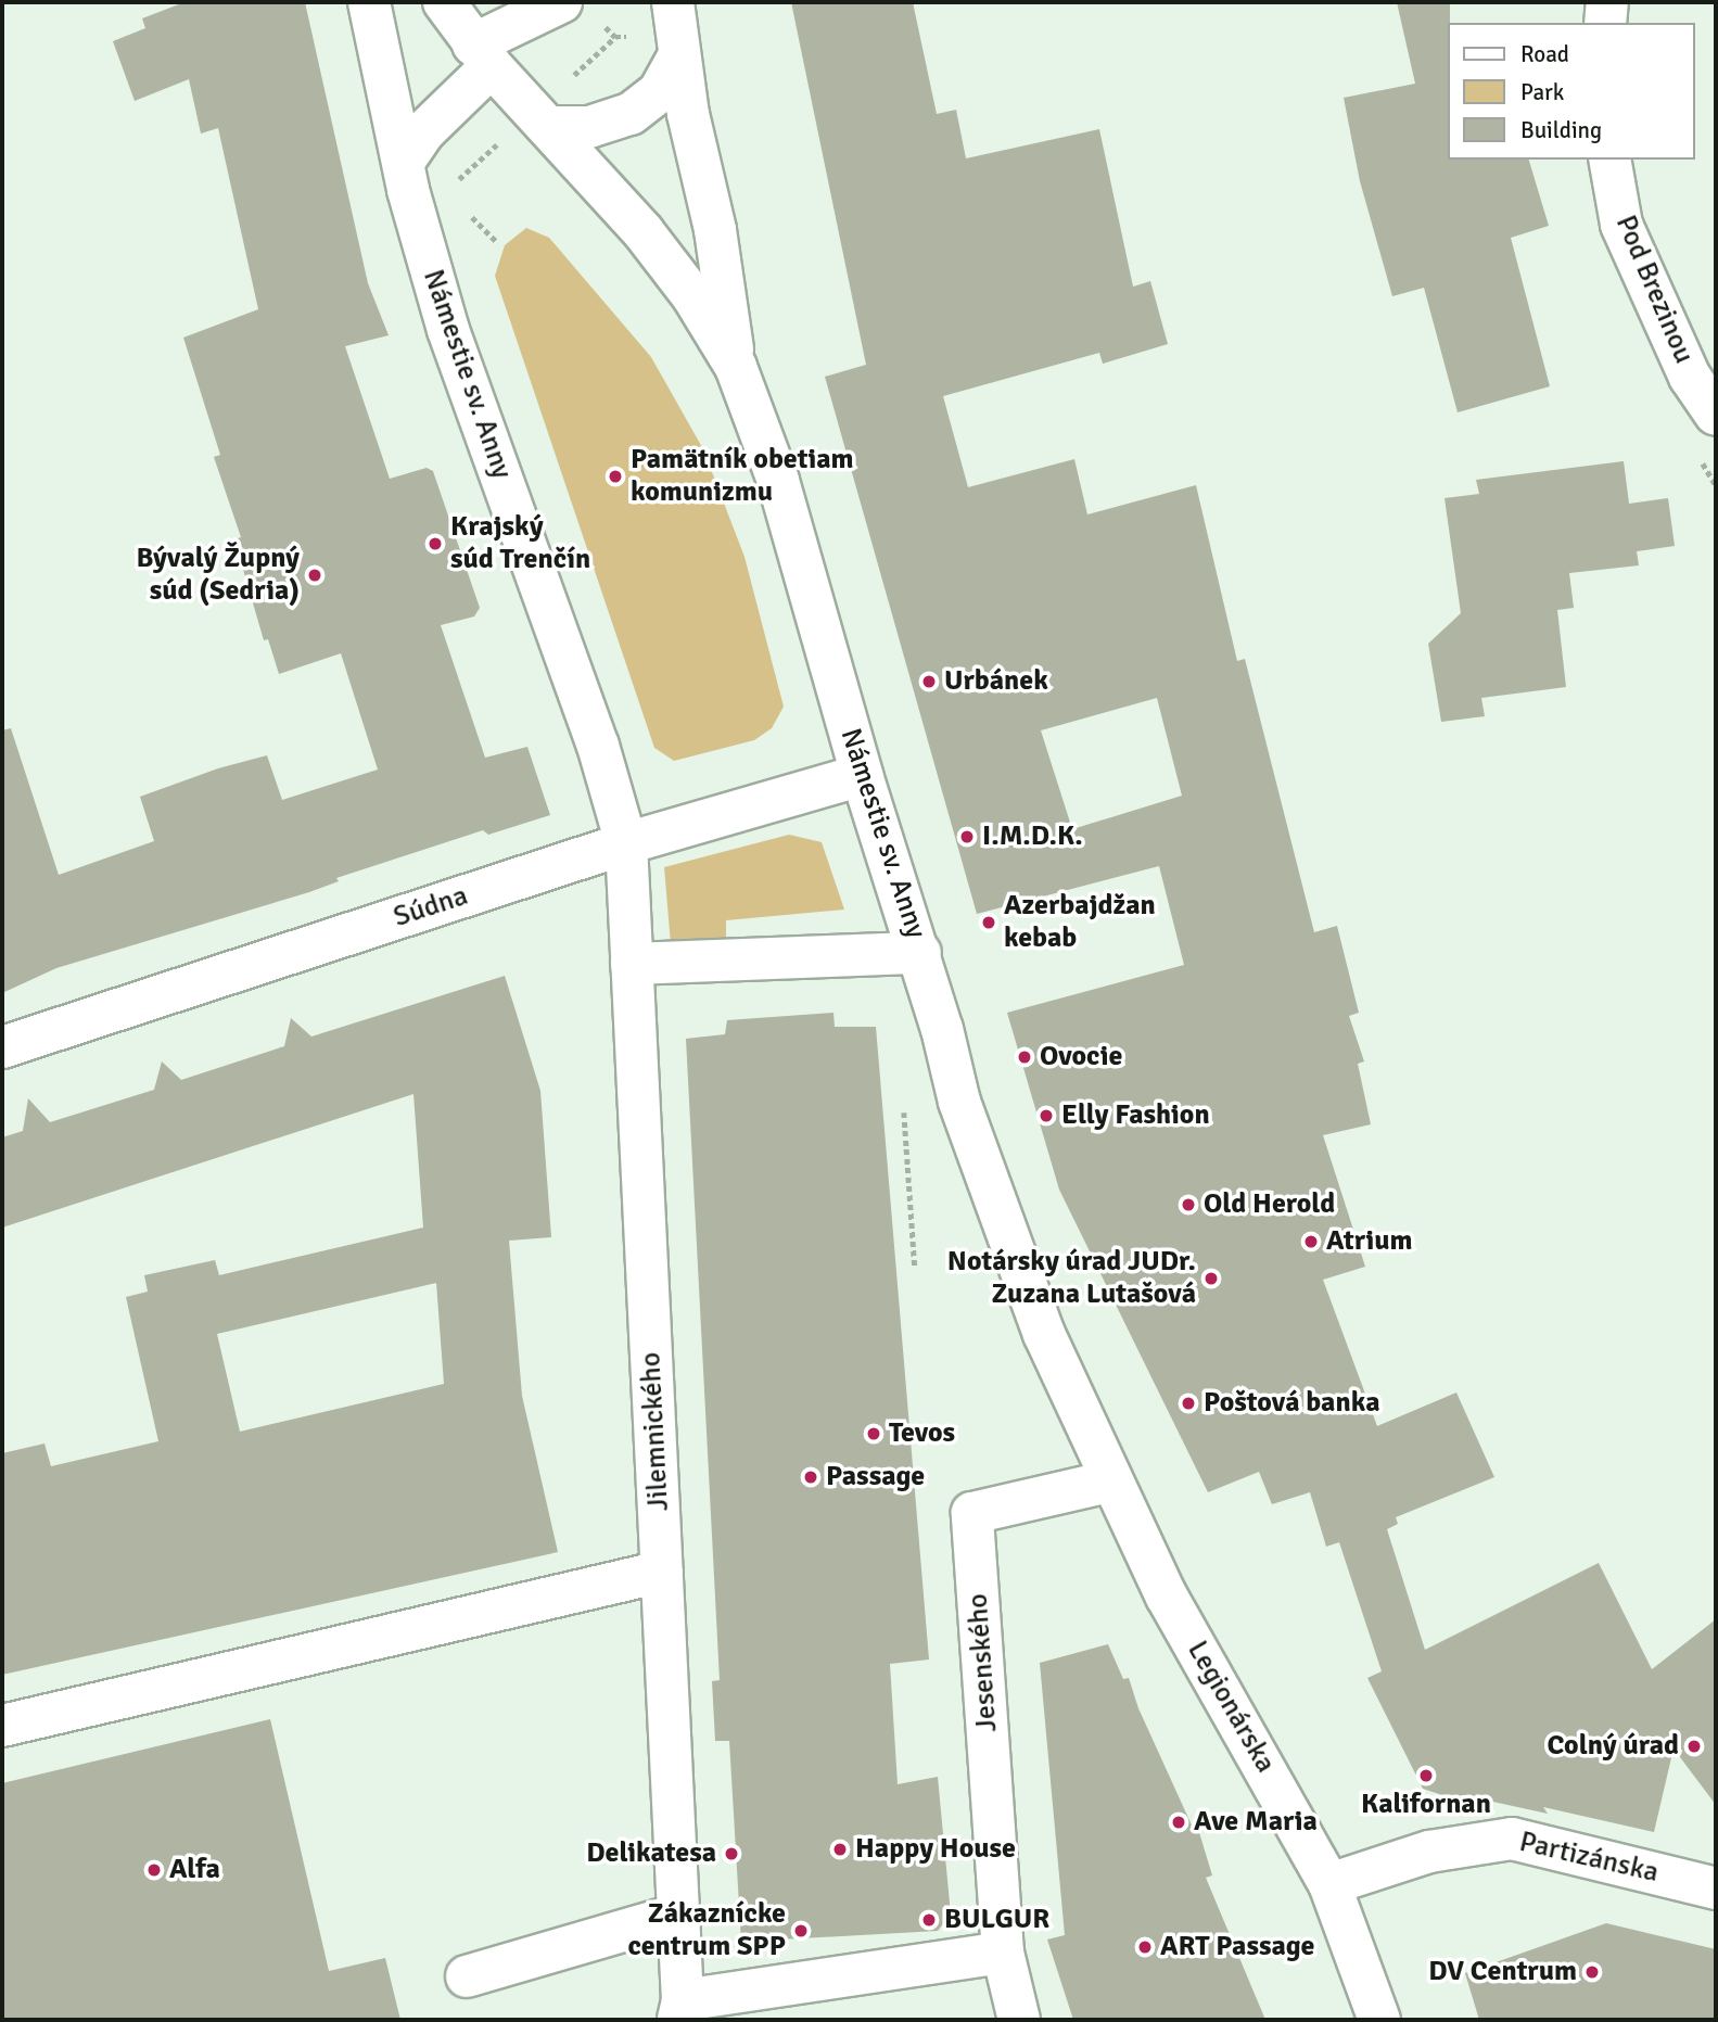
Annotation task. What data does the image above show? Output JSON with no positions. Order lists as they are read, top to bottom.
{
  "streets": {
    "street": [
      "Pod Brezinou",
      "Námestie sv. Anny",
      "Súdna",
      "Jilemnického",
      "Jesenského",
      "Legionárska",
      "Partizánska"
    ]
  },
  "crossings": [
    ["Námestie sv. Anny", "Súdna"],
    ["Námestie sv. Anny", "Jilemnického"],
    ["Námestie sv. Anny", "Jesenského"],
    ["Námestie sv. Anny", "Legionárska"],
    ["Súdna", "Jilemnického"],
    ["Jesenského", "Legionárska"],
    ["Legionárska", "Partizánska"]
  ],
  "places": [
    "Pamätník obetiam komunizmu",
    "Krajský súd Trenčín",
    "Bývalý Župný súd (Sedria)",
    "Urbánek",
    "I.M.D.K.",
    "Azerbajdžan kebab",
    "Ovocie",
    "Elly Fashion",
    "Old Herold",
    "Atrium",
    "Notársky úrad JUDr. Zuzana Lutašová",
    "Poštová banka",
    "Tevos",
    "Passage",
    "Colný úrad",
    "Kalifornan",
    "Ave Maria",
    "Happy House",
    "Delikatesa",
    "Alfa",
    "BULGUR",
    "Zákaznícke centrum SPP",
    "ART Passage",
    "DV Centrum"
  ],
  "legend": ["Road", "Park", "Building"]
}
